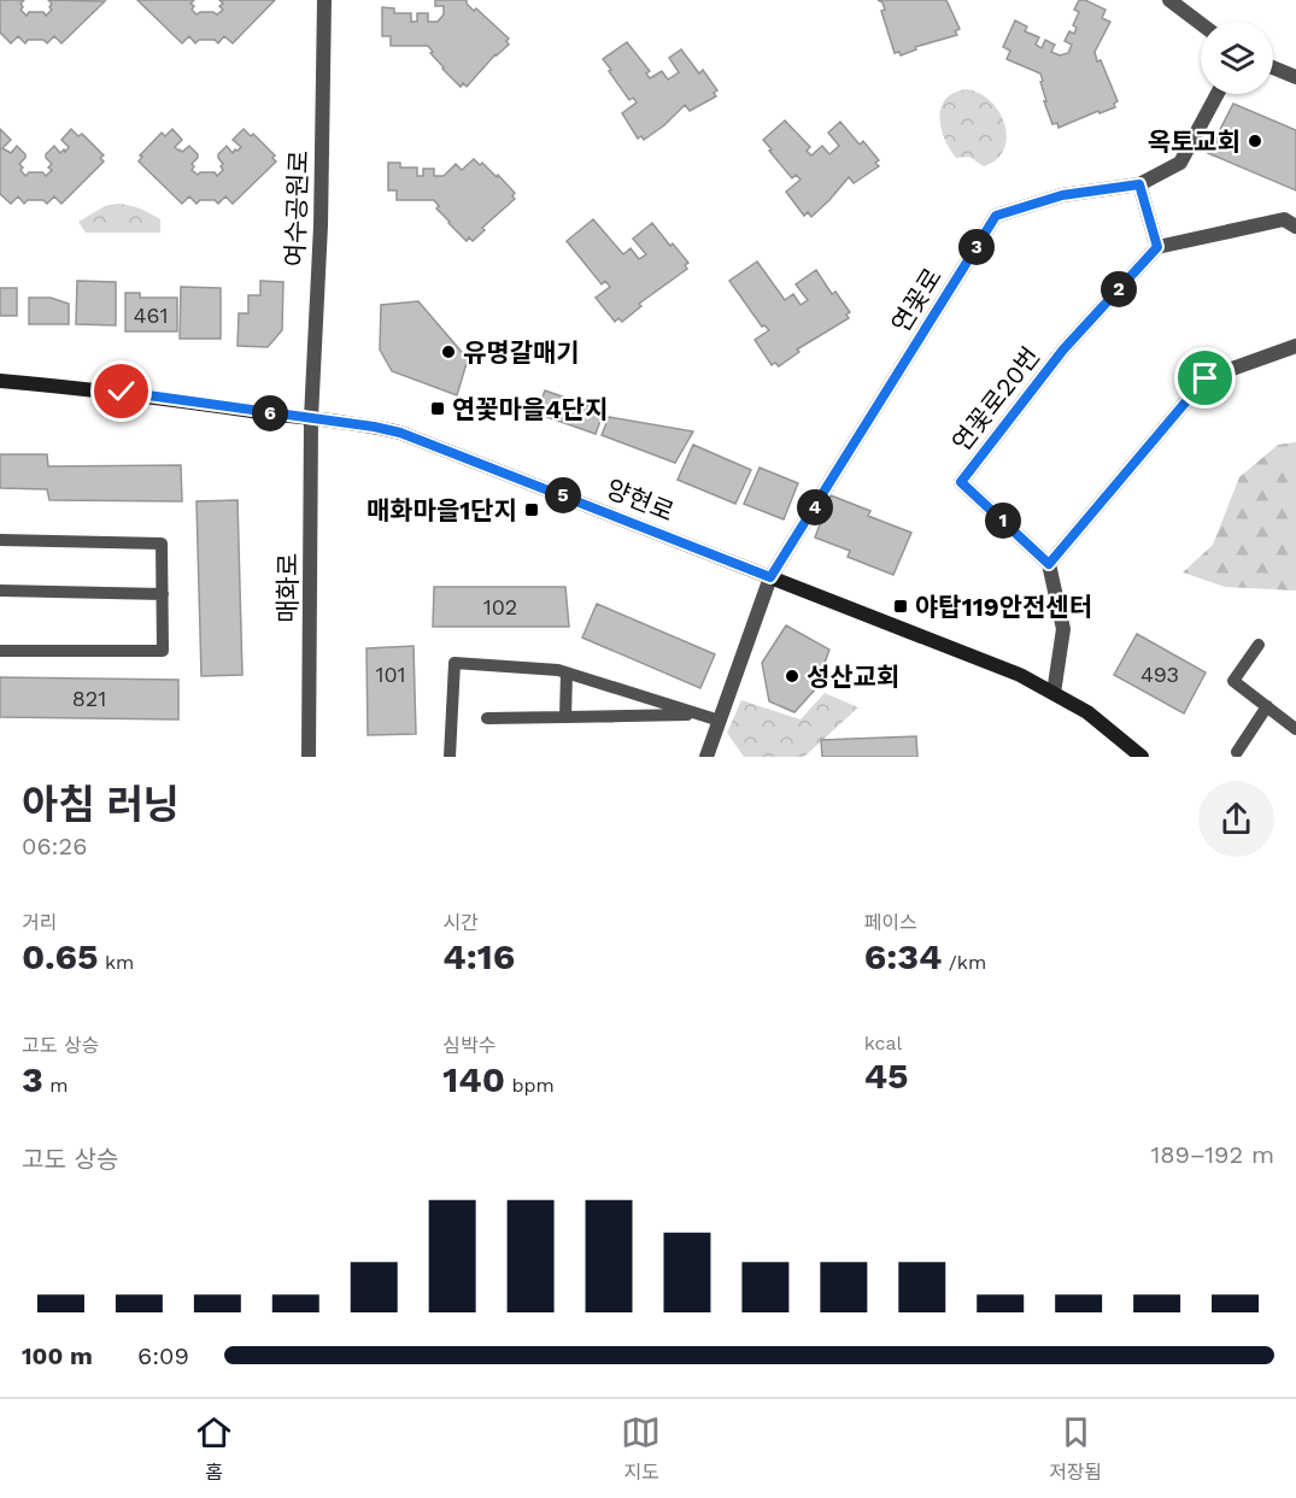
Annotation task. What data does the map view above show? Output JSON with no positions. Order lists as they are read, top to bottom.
{
  "streets": {
    "main road": ["양현로"],
    "street": [
      "여수공원로",
      "연꽃로",
      "연꽃로20번",
      "매화로"
    ]
  },
  "crossings": [
    ["여수공원로", "양현로"],
    ["여수공원로", "매화로"],
    ["연꽃로", "양현로"],
    ["양현로", "매화로"]
  ],
  "places": {
    "other": ["옥토교회", "유명갈매기", "성산교회"],
    "transit": ["연꽃마을4단지", "매화마을1단지", "야탑119안전센터"]
  },
  "house_numbers": [
    "461",
    "102",
    "101",
    "493",
    "821"
  ],
  "page": {
    "pins": [
      "3",
      "2",
      "6",
      "5",
      "4",
      "1"
    ],
    "heading": ["아침 러닝", "06:26"],
    "stats": [
      ["거리", "0.65 km"],
      ["시간", "4:16"],
      ["페이스", "6:34 /km"],
      ["고도 상승", "3 m"],
      ["심박수", "140 bpm"],
      ["kcal", "45"]
    ],
    "chart": ["고도 상승", "189–192 m"],
    "list": [
      {
        "name": "100 m",
        "note": "6:09"
      }
    ],
    "tabs": ["홈", "지도", "저장됨"]
  }
}
